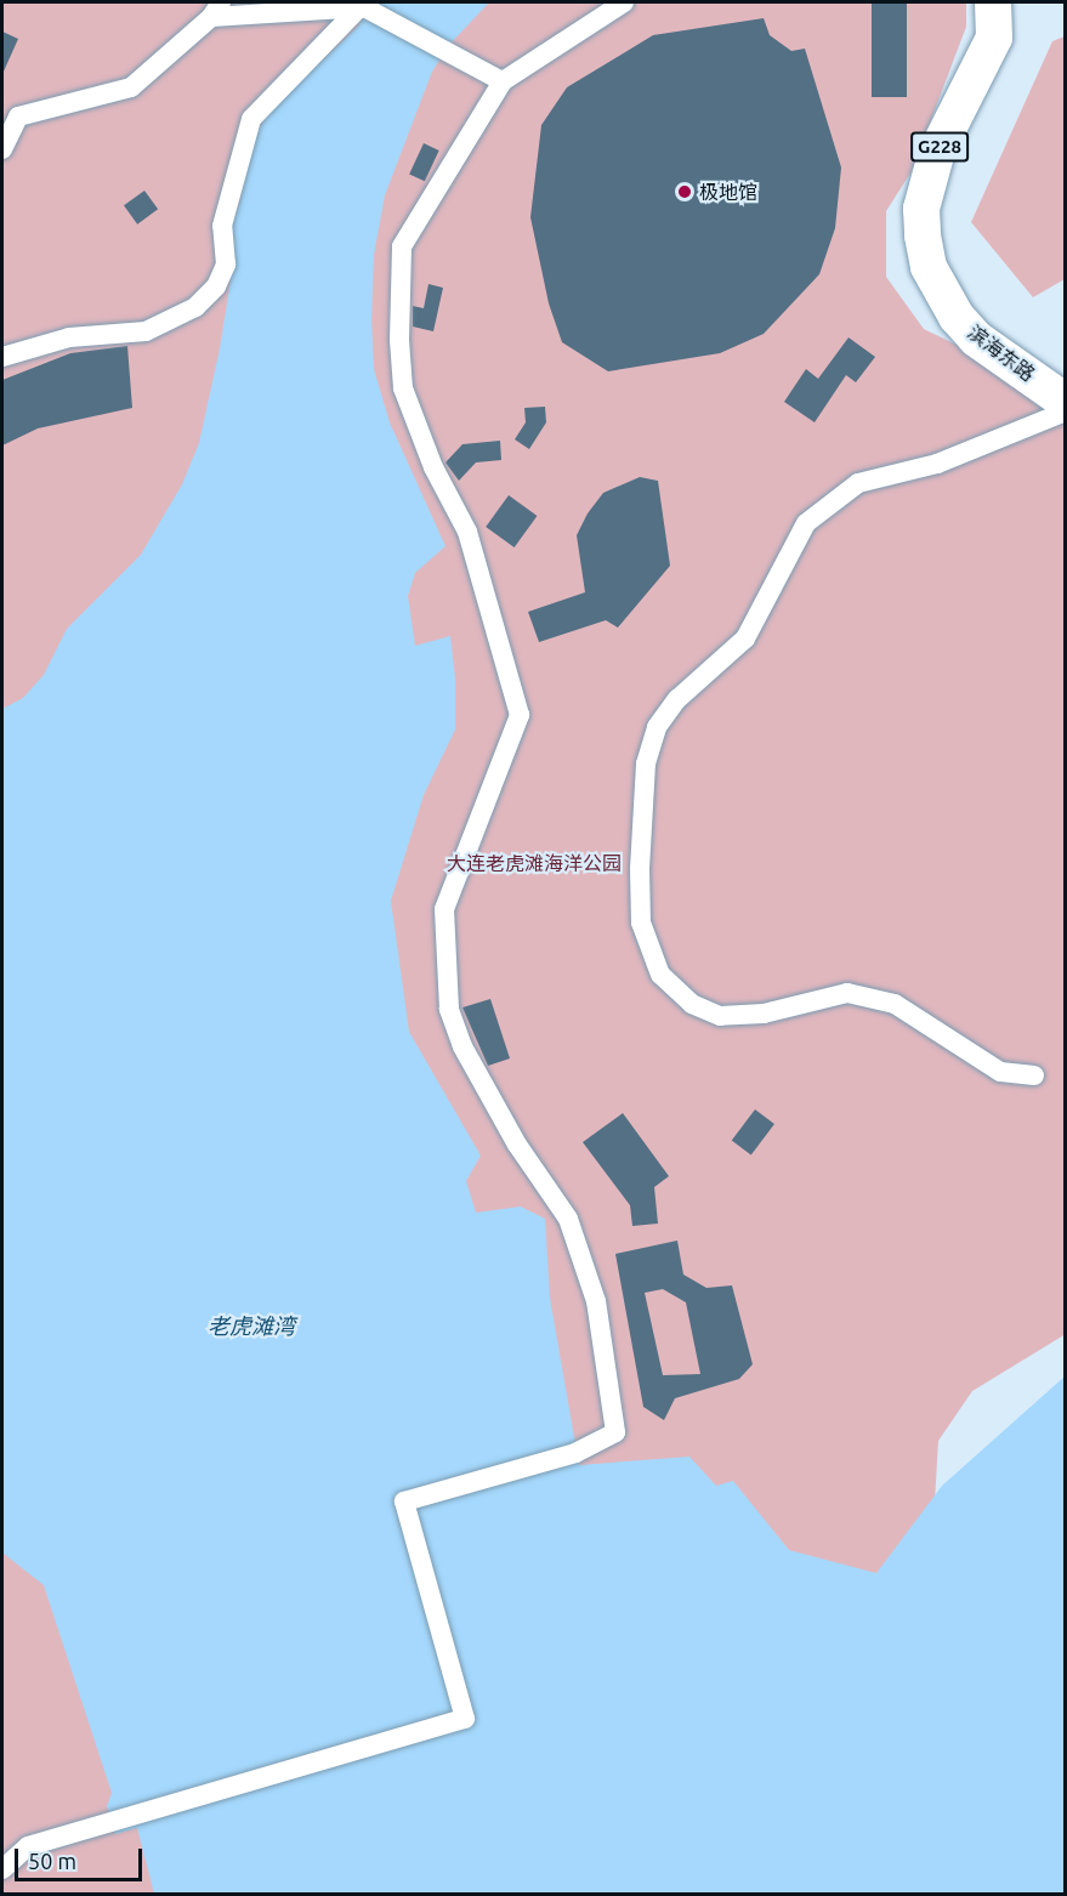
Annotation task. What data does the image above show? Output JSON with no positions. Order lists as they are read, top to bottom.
{
  "streets": {
    "highway": ["G228", "滨海东路"]
  },
  "water": ["老虎滩湾"],
  "parks": ["大连老虎滩海洋公园"],
  "places": ["极地馆"],
  "scale_bar": "50 m"
}
